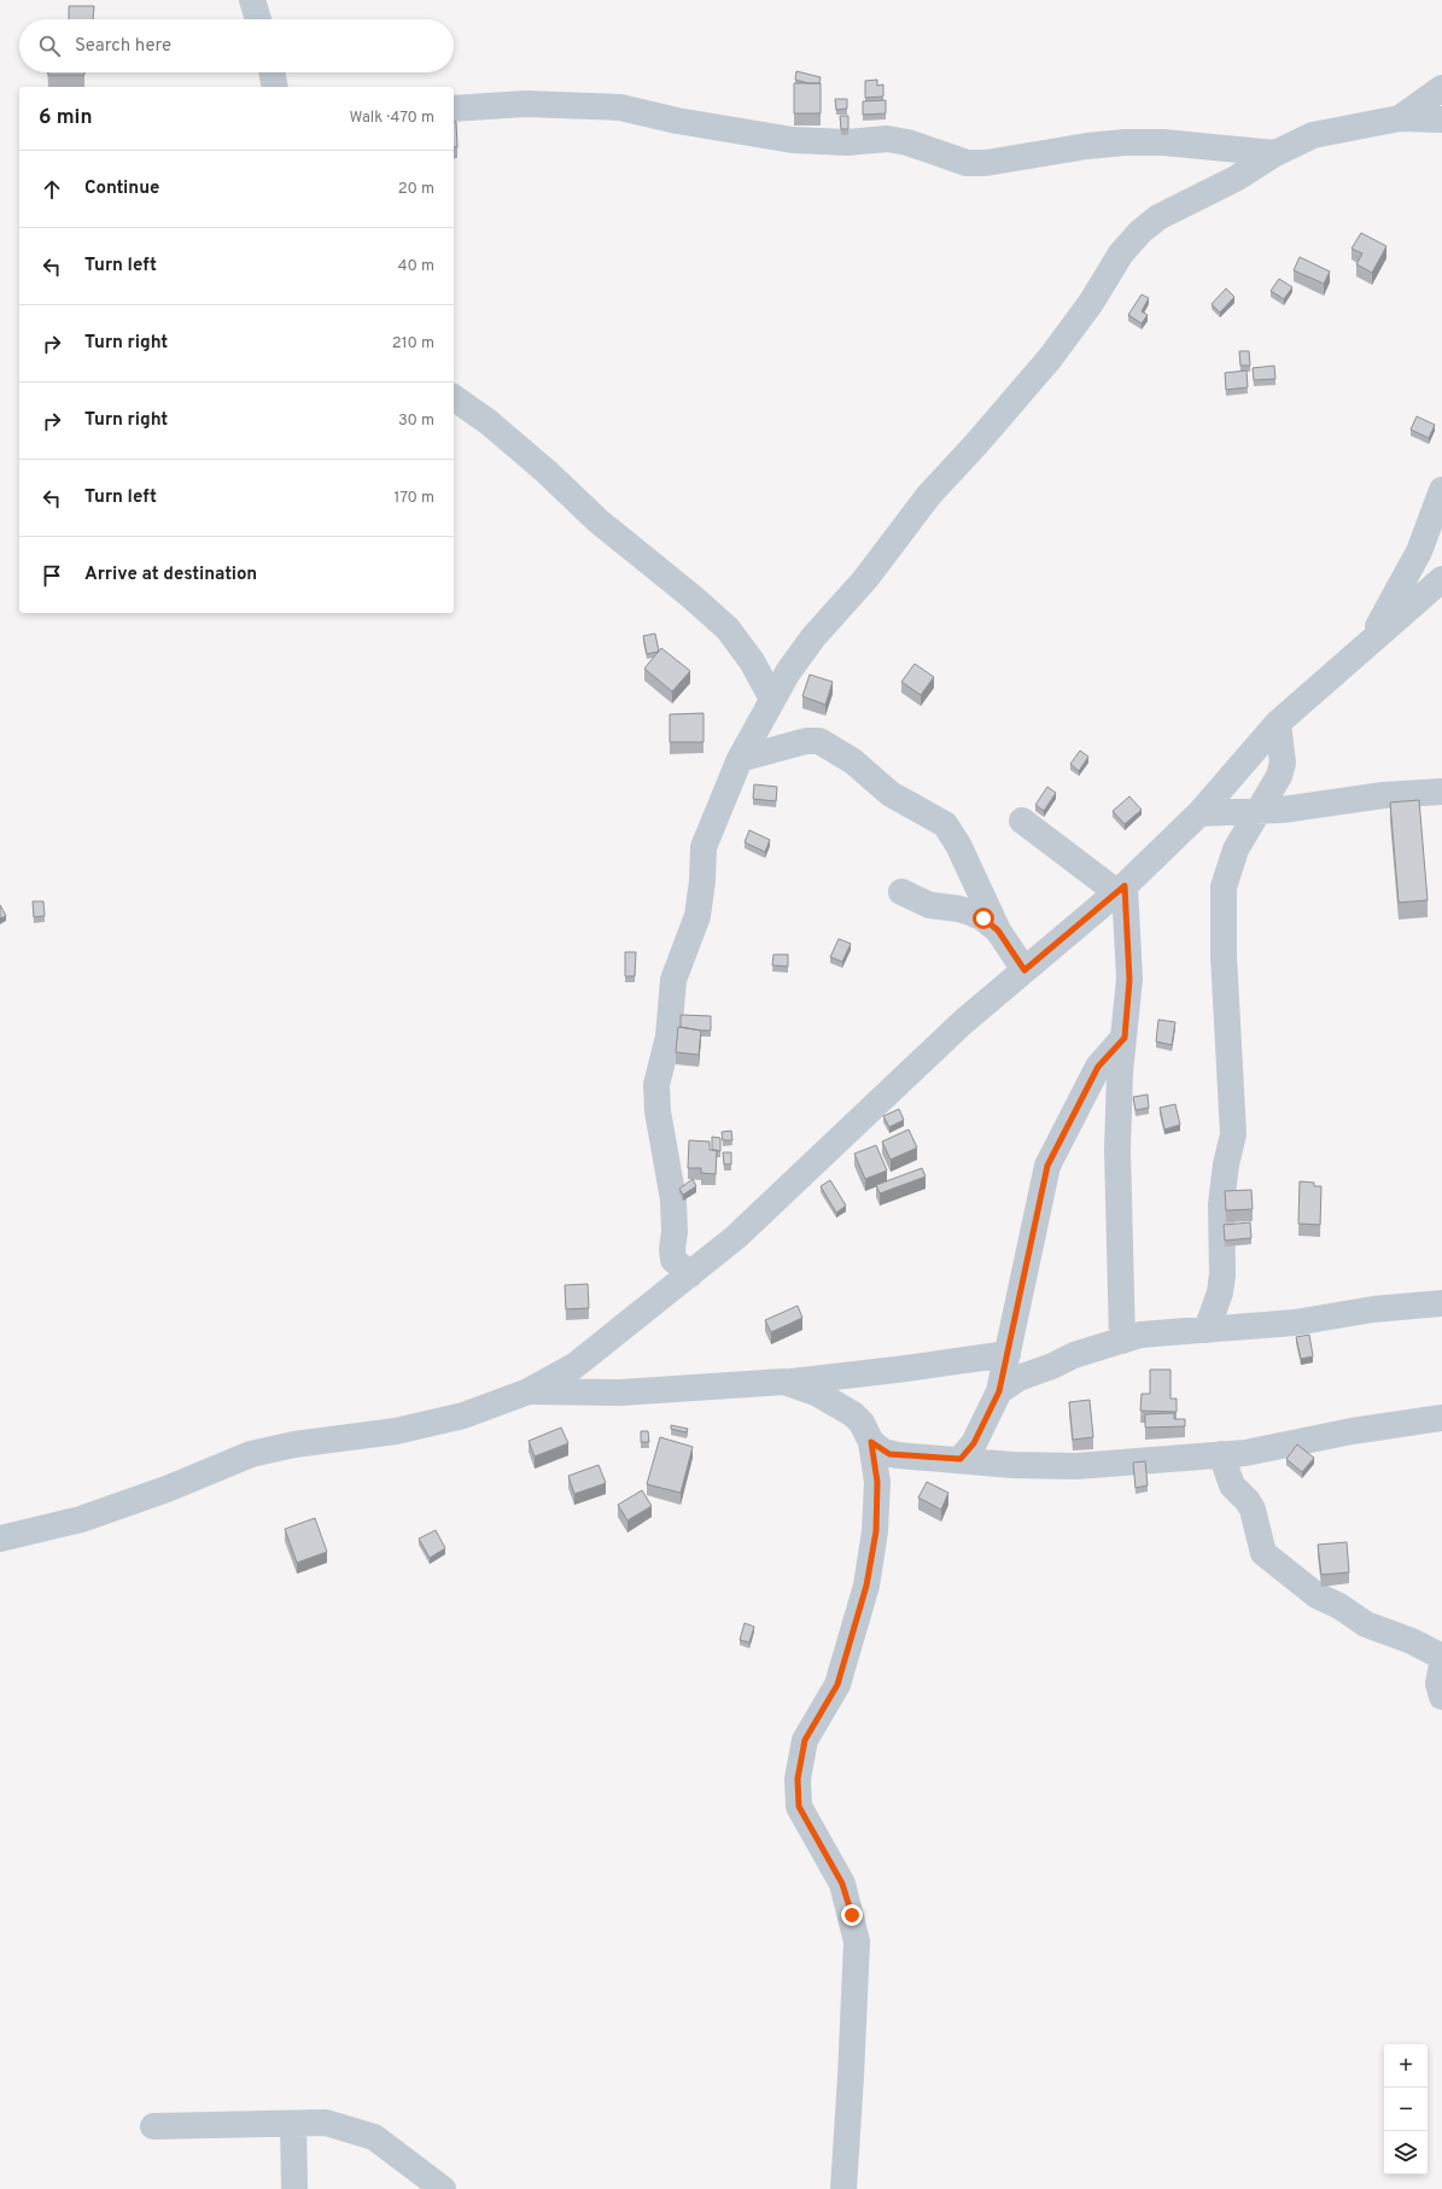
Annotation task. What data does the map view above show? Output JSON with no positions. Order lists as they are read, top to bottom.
{
  "page": {
    "search": "Search here",
    "heading": ["6 min", "Walk · 470 m"],
    "list": [
      ["Continue", "20 m"],
      ["Turn left", "40 m"],
      ["Turn right", "210 m"],
      ["Turn right", "30 m"],
      ["Turn left", "170 m"],
      "Arrive at destination"
    ],
    "map_buttons": ["+", "−"]
  }
}
